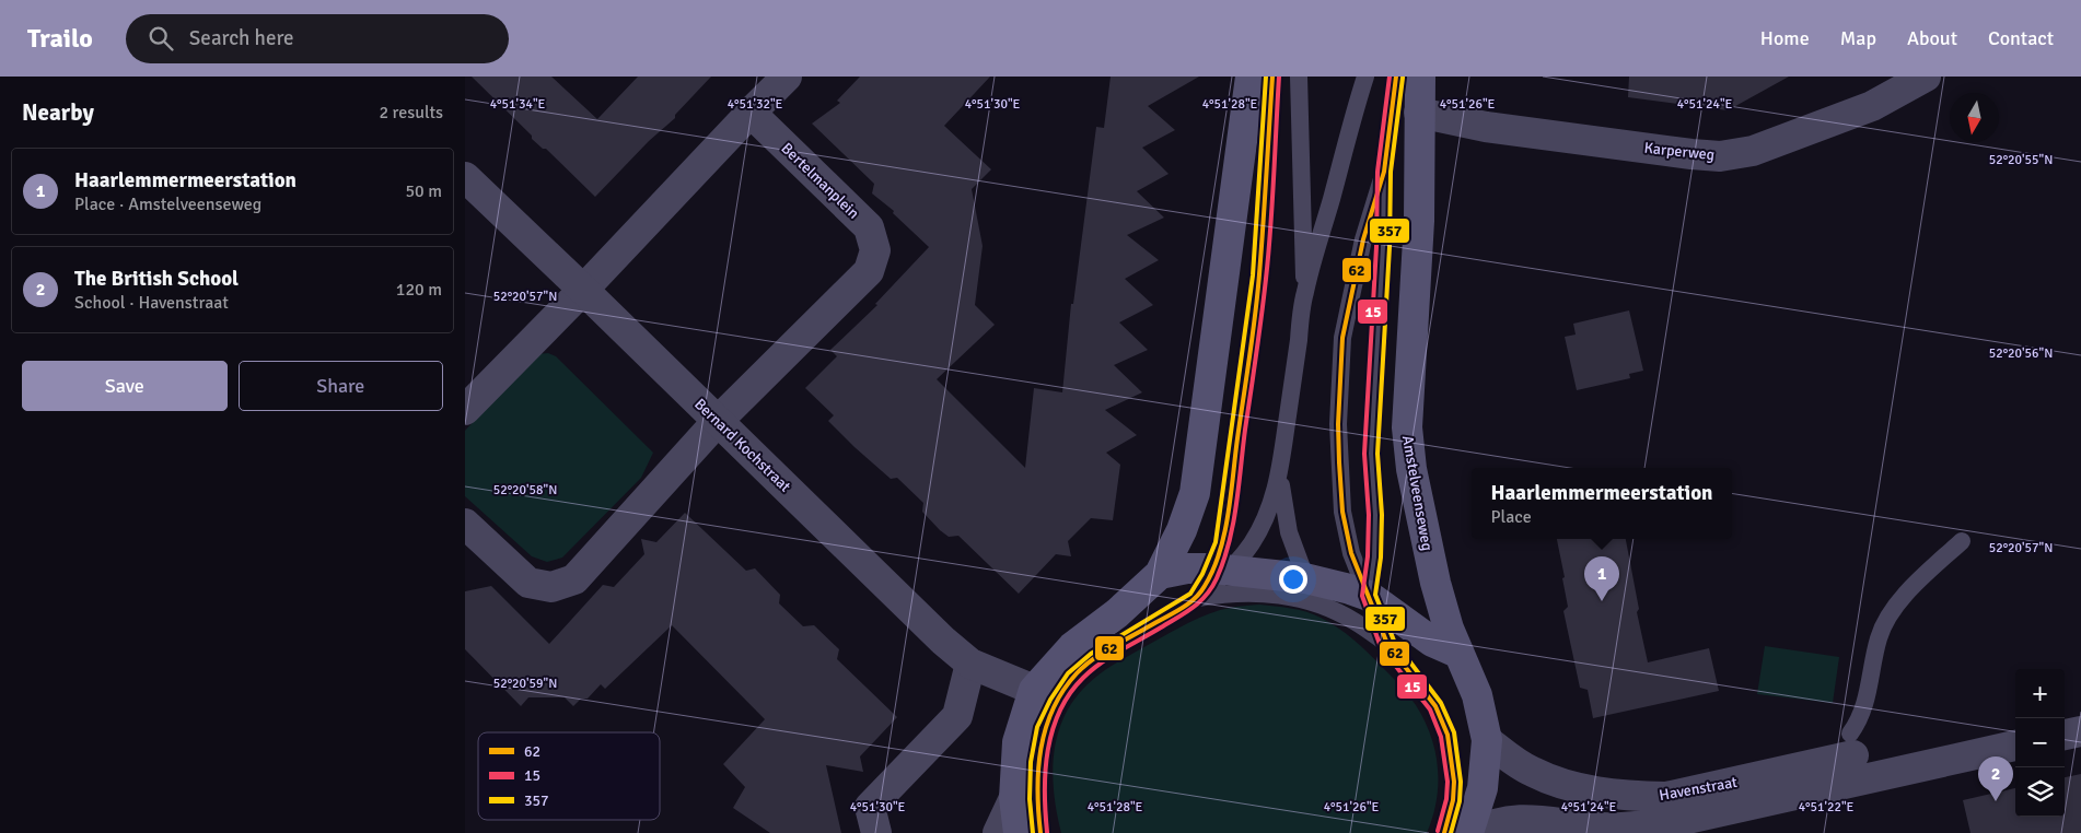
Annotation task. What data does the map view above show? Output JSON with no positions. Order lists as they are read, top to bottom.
{
  "streets": {
    "main road": ["Amstelveenseweg"],
    "street": [
      "Karperweg",
      "Bertelmanplein",
      "Bernard Kochstraat",
      "Havenstraat"
    ]
  },
  "crossings": [
    ["Karperweg", "Amstelveenseweg"],
    ["Bertelmanplein", "Bernard Kochstraat"],
    ["Amstelveenseweg", "Havenstraat"]
  ],
  "lines": ["transit line 62", "transit line 15", "transit line 357"],
  "legend": ["62", "15", "357"],
  "north": "bottom",
  "page": {
    "header": "Trailo",
    "search": "Search here",
    "nav": [
      "Home",
      "Map",
      "About",
      "Contact"
    ],
    "heading": ["Nearby", "2 results"],
    "list": [
      {
        "mark": "1",
        "name": "Haarlemmermeerstation",
        "note": "Place · Amstelveenseweg",
        "value": "50 m"
      },
      {
        "mark": "2",
        "name": "The British School",
        "note": "School · Havenstraat",
        "value": "120 m"
      }
    ],
    "buttons": ["Save", "Share"],
    "popup": ["Haarlemmermeerstation", "Place"],
    "pins": ["1", "2"],
    "map_buttons": ["+", "−"]
  },
  "coordinates": [
    "4°51'34\"E",
    "4°51'32\"E",
    "4°51'30\"E",
    "4°51'28\"E",
    "4°51'26\"E",
    "4°51'24\"E",
    "52°20'55\"N",
    "52°20'57\"N",
    "52°20'56\"N",
    "52°20'58\"N",
    "52°20'59\"N",
    "4°51'22\"E"
  ]
}
